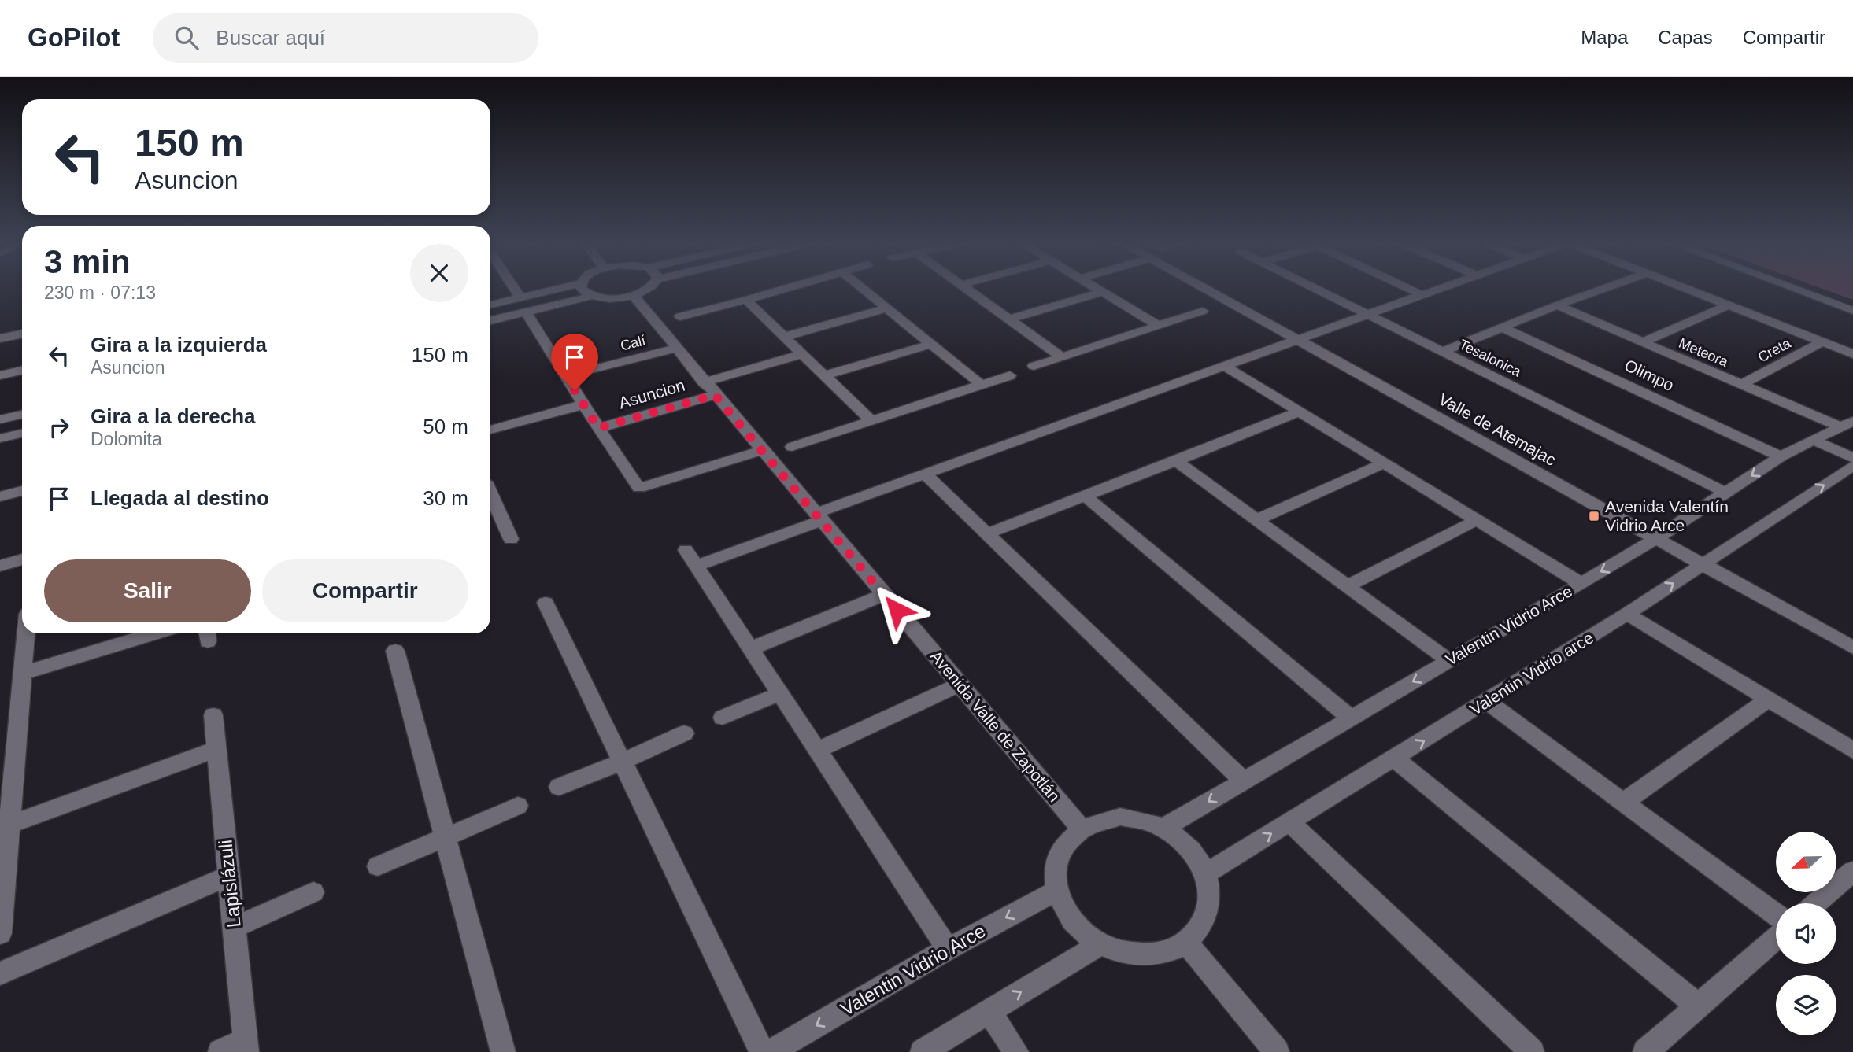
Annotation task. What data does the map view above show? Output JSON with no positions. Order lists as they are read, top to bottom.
{
  "streets": {
    "street": [
      "Calí",
      "Creta",
      "Meteora",
      "Tesalonica",
      "Olimpo",
      "Asuncion",
      "Valle de Atemajac",
      "Valentin Vidrio Arce",
      "Valentin Vidrio arce",
      "Avenida Valle de Zapotlán",
      "Lapislázuli"
    ]
  },
  "crossings": [
    ["Calí", "Avenida Valle de Zapotlán"],
    ["Creta", "Meteora"],
    ["Meteora", "Valentin Vidrio Arce"],
    ["Tesalonica", "Valentin Vidrio Arce"],
    ["Olimpo", "Valentin Vidrio Arce"],
    ["Asuncion", "Avenida Valle de Zapotlán"],
    ["Valle de Atemajac", "Valentin Vidrio Arce"],
    ["Valle de Atemajac", "Valentin Vidrio arce"],
    ["Valentin Vidrio Arce", "Valentin Vidrio arce"],
    ["Valentin Vidrio Arce", "Avenida Valle de Zapotlán"],
    ["Valentin Vidrio arce", "Avenida Valle de Zapotlán"]
  ],
  "one_way": ["Valentin Vidrio arce"],
  "places": {
    "transit": ["Avenida Valentín Vidrio Arce"]
  },
  "north": "left",
  "page": {
    "header": "GoPilot",
    "search": "Buscar aquí",
    "nav": ["Mapa", "Capas", "Compartir"],
    "turn": ["150 m", "Asuncion"],
    "heading": ["3 min", "230 m · 07:13"],
    "list": [
      {
        "name": "Gira a la izquierda",
        "note": "Asuncion",
        "value": "150 m"
      },
      {
        "name": "Gira a la derecha",
        "note": "Dolomita",
        "value": "50 m"
      },
      {
        "name": "Llegada al destino",
        "value": "30 m"
      }
    ],
    "buttons": ["Salir", "Compartir"]
  }
}
